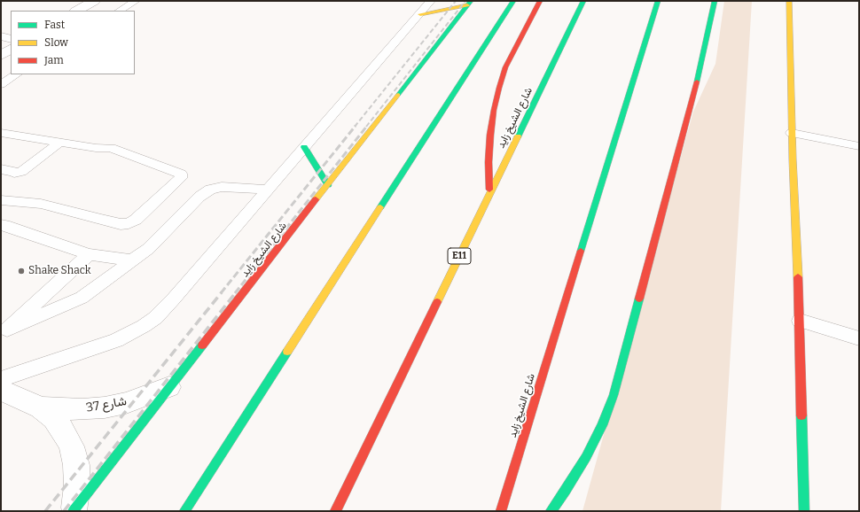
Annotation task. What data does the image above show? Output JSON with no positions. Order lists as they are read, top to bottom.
{
  "streets": {
    "main road": ["شارع الشيخ زايد", "E11"],
    "street": ["شارع 37"]
  },
  "crossings": [
    ["شارع الشيخ زايد", "شارع 37"]
  ],
  "places": ["Shake Shack"],
  "legend": ["Fast", "Slow", "Jam"]
}
